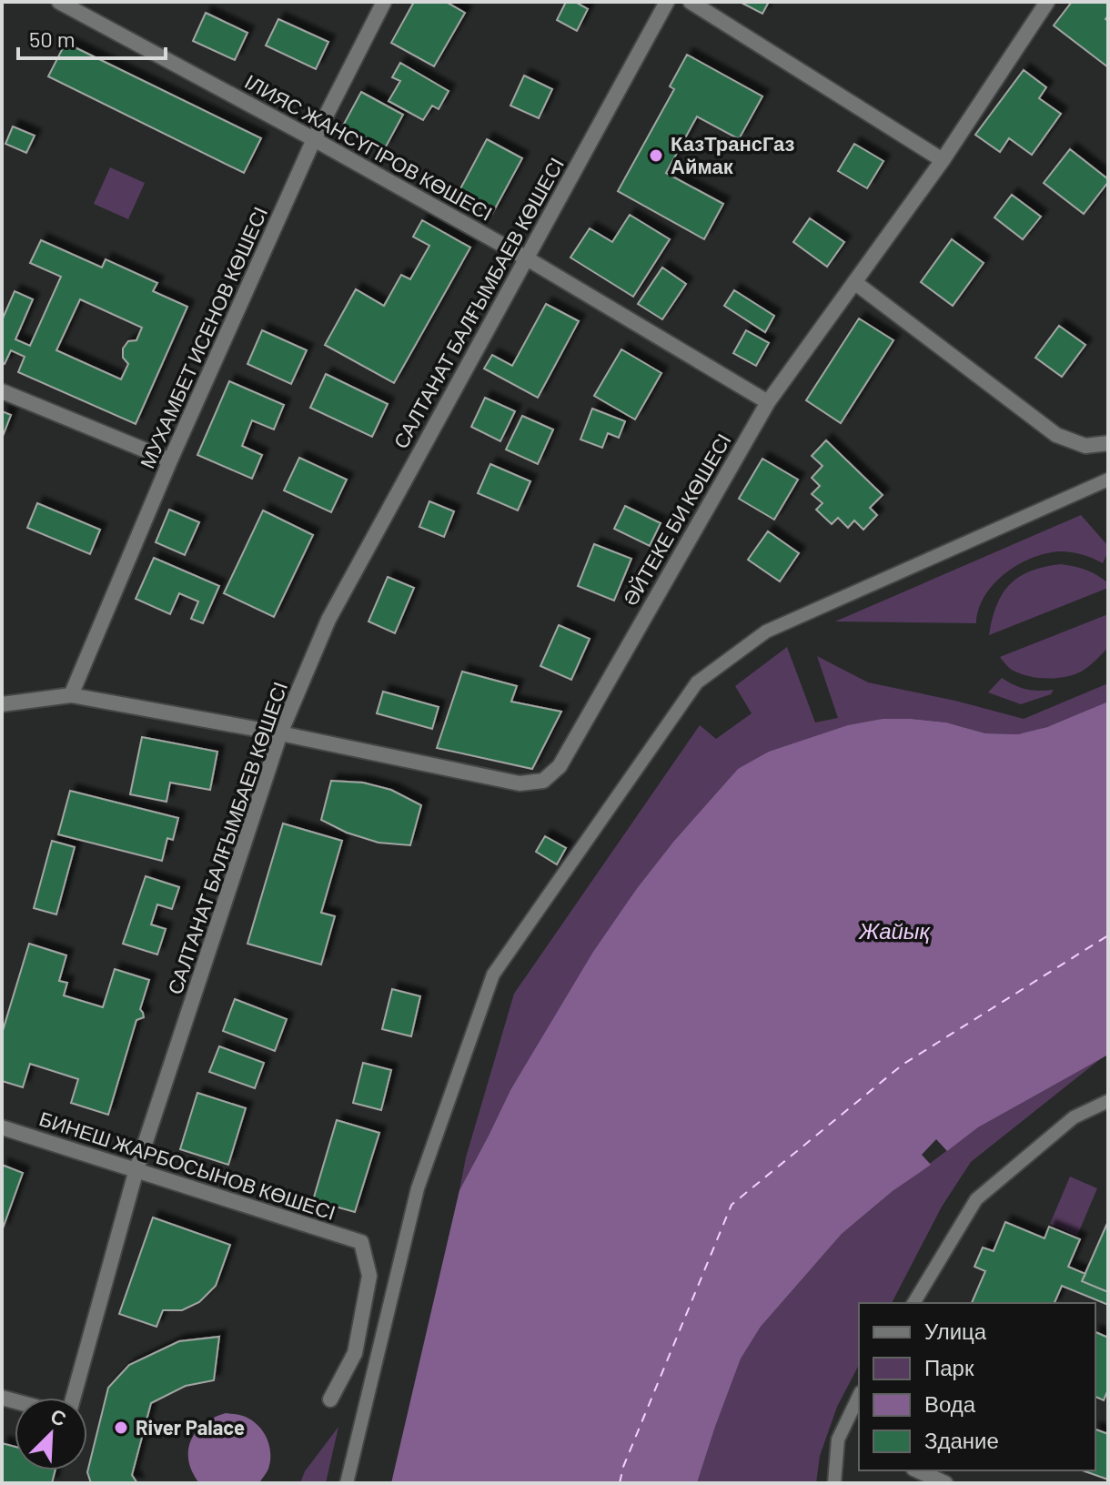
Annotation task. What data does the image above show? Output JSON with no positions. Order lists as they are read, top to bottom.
{
  "streets": {
    "street": [
      "ІЛИЯС ЖАНСҮГІРОВ КӨШЕСІ",
      "САЛТАНАТ БАЛҒЫМБАЕВ КӨШЕСІ",
      "МУХАМБЕТ ИСЕНОВ КӨШЕСІ",
      "ӘЙТЕКЕ БИ КӨШЕСІ",
      "БИНЕШ ЖАРБОСЫНОВ КӨШЕСІ"
    ]
  },
  "crossings": [
    ["ІЛИЯС ЖАНСҮГІРОВ КӨШЕСІ", "САЛТАНАТ БАЛҒЫМБАЕВ КӨШЕСІ"],
    ["ІЛИЯС ЖАНСҮГІРОВ КӨШЕСІ", "МУХАМБЕТ ИСЕНОВ КӨШЕСІ"],
    ["ІЛИЯС ЖАНСҮГІРОВ КӨШЕСІ", "ӘЙТЕКЕ БИ КӨШЕСІ"],
    ["САЛТАНАТ БАЛҒЫМБАЕВ КӨШЕСІ", "ӘЙТЕКЕ БИ КӨШЕСІ"],
    ["САЛТАНАТ БАЛҒЫМБАЕВ КӨШЕСІ", "БИНЕШ ЖАРБОСЫНОВ КӨШЕСІ"]
  ],
  "water": ["Жайық"],
  "places": ["КазТрансГаз Аймак", "River Palace"],
  "legend": [
    "Улица",
    "Парк",
    "Вода",
    "Здание"
  ],
  "scale_bar": "50 m",
  "north": "top right"
}
